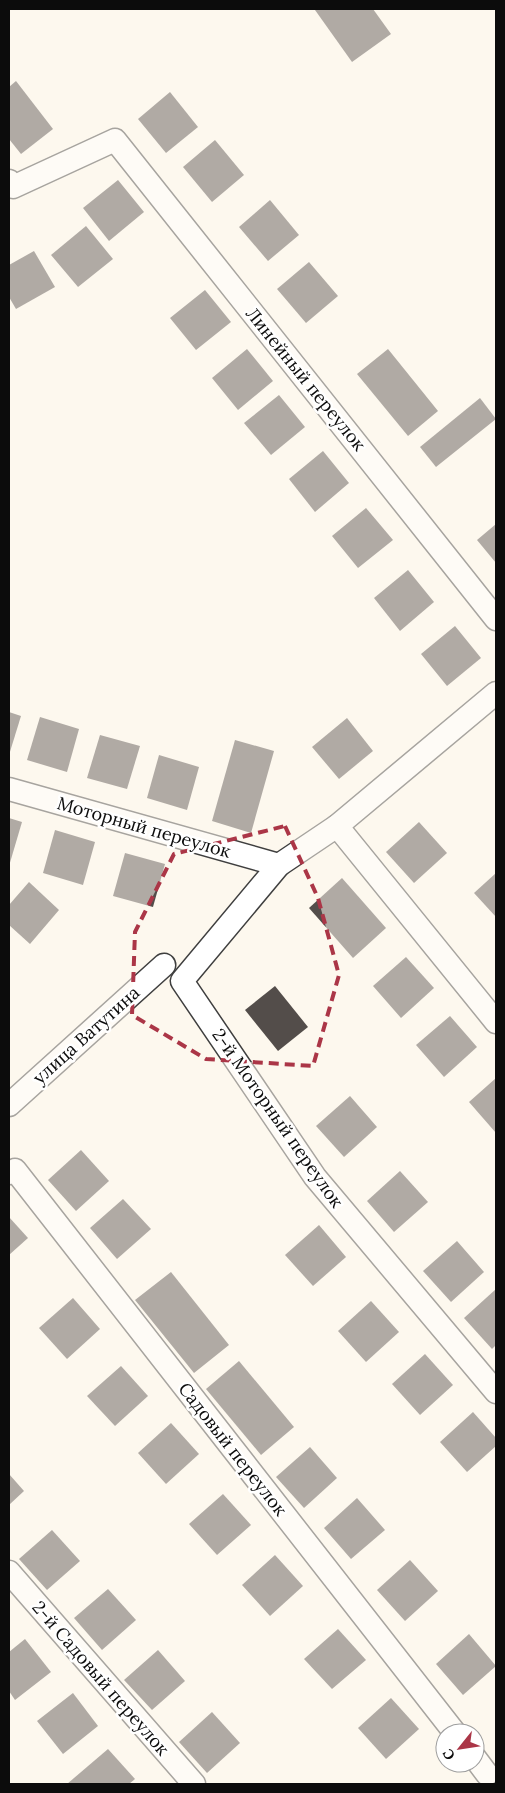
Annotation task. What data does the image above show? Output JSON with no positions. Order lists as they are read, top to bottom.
{
  "streets": {
    "street": [
      "Линейный переулок",
      "Моторный переулок",
      "улица Ватутина",
      "2-й Моторный переулок",
      "Садовый переулок",
      "2-й Садовый переулок"
    ]
  },
  "crossings": [
    ["Моторный переулок", "2-й Моторный переулок"]
  ],
  "north": "bottom left"
}
